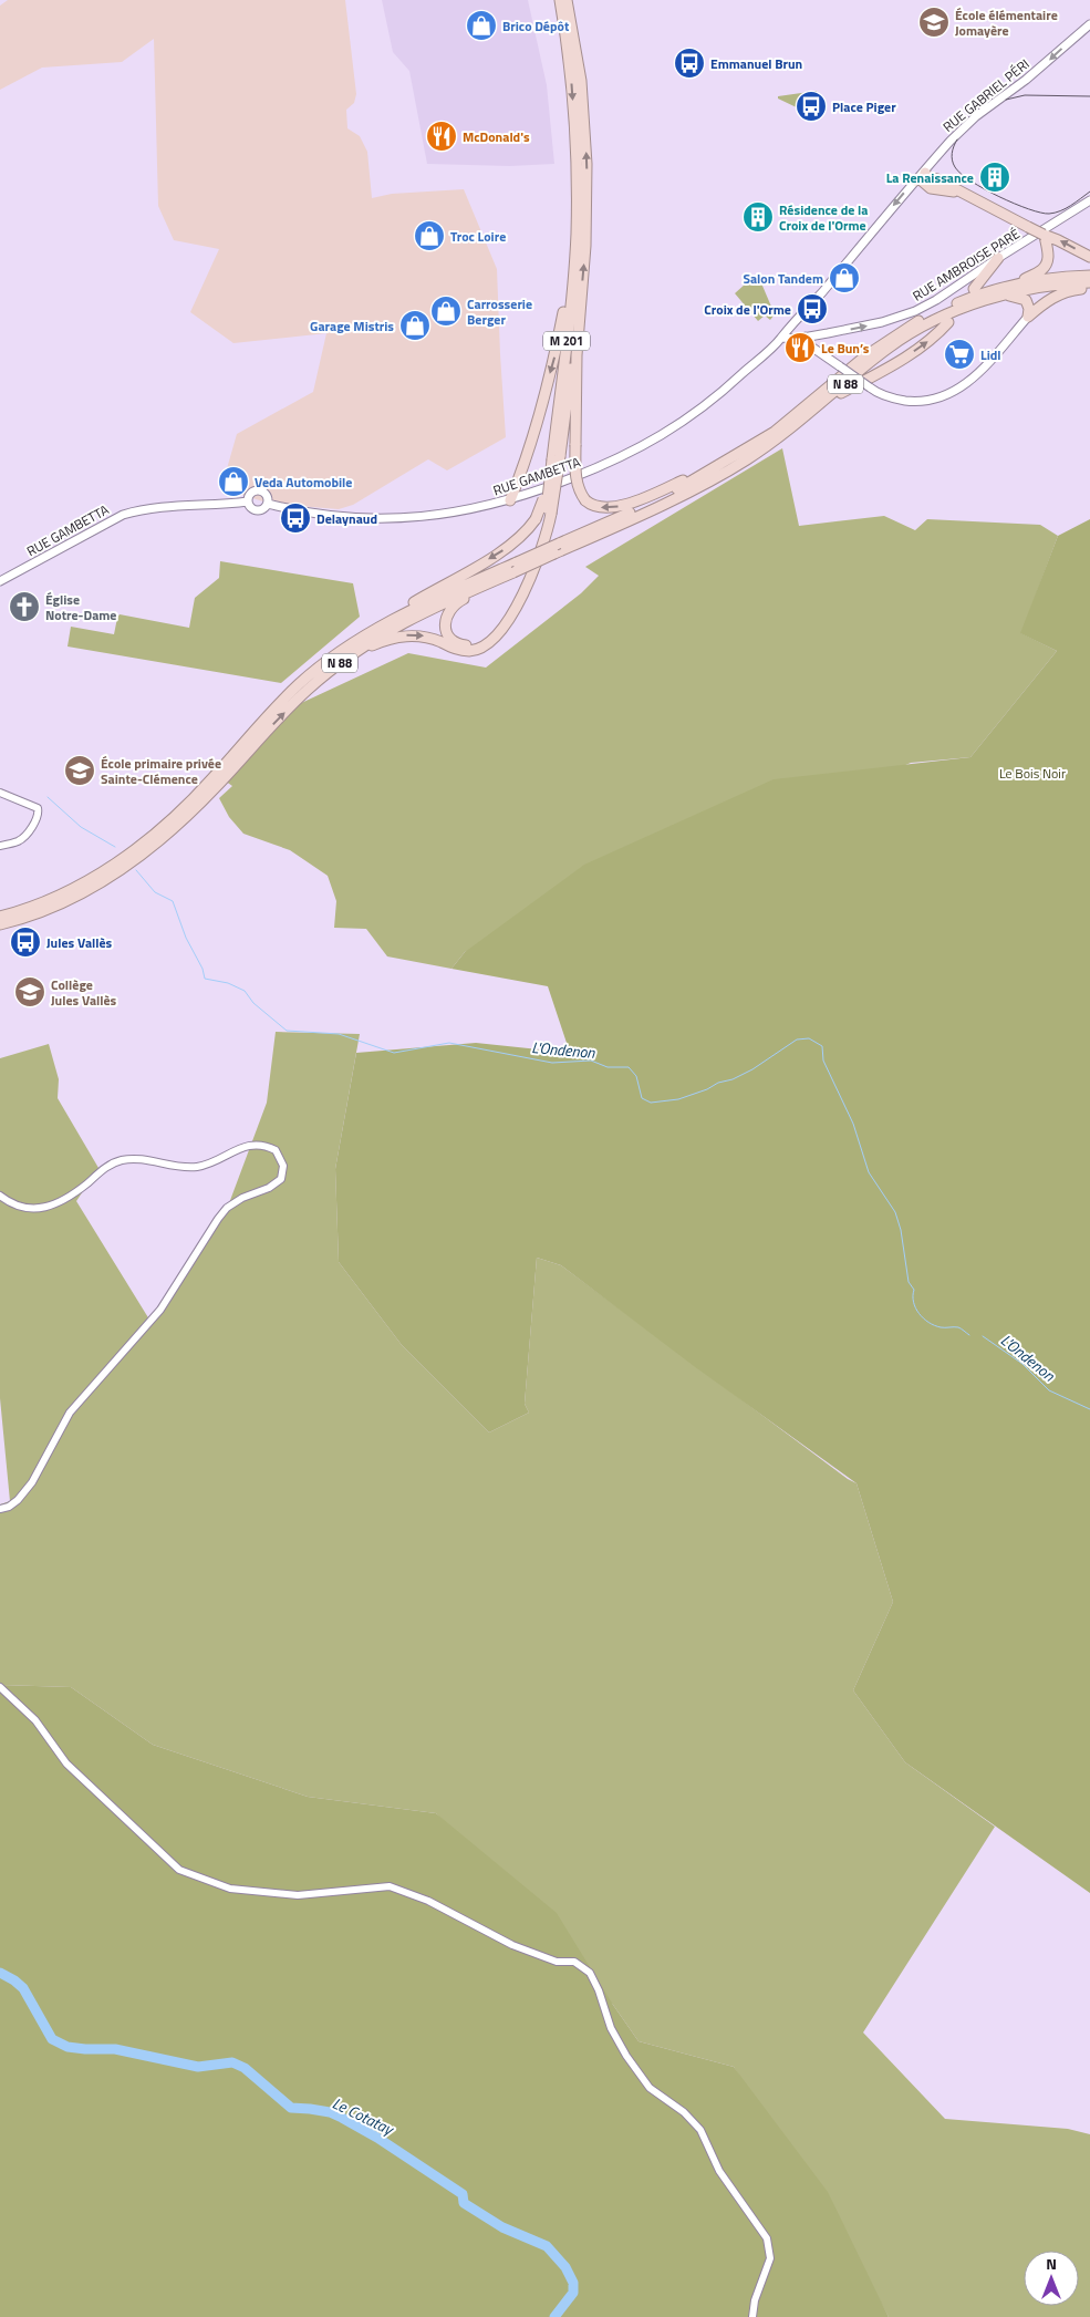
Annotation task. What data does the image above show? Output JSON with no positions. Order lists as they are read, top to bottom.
{
  "streets": {
    "highway": ["M 201", "N 88"],
    "main road": ["RUE GABRIEL PÉRI", "RUE AMBROISE PARÉ", "RUE GAMBETTA"]
  },
  "crossings": [
    ["RUE GABRIEL PÉRI", "RUE AMBROISE PARÉ"],
    ["RUE GABRIEL PÉRI", "RUE GAMBETTA"],
    ["M 201", "N 88"]
  ],
  "one_way": ["RUE GABRIEL PÉRI", "RUE AMBROISE PARÉ"],
  "water": ["L'Ondenon", "Le Cotatay"],
  "parks": ["Le Bois Noir"],
  "places": {
    "school or university": ["École élémentaire Jomayère", "École primaire privée Sainte-Clémence", "Collège Jules Vallès"],
    "shop": [
      "Brico Dépôt",
      "Troc Loire",
      "Salon Tandem",
      "Carrosserie Berger",
      "Garage Mistris",
      "Veda Automobile"
    ],
    "bus stop": [
      "Emmanuel Brun",
      "Place Piger",
      "Croix de l'Orme",
      "Delaynaud",
      "Jules Vallès"
    ],
    "restaurant": ["McDonald's", "Le Bun’s"],
    "building": ["La Renaissance", "Résidence de la Croix de l'Orme"],
    "supermarket": ["Lidl"],
    "church": ["Église Notre-Dame"]
  },
  "north": "top"
}
